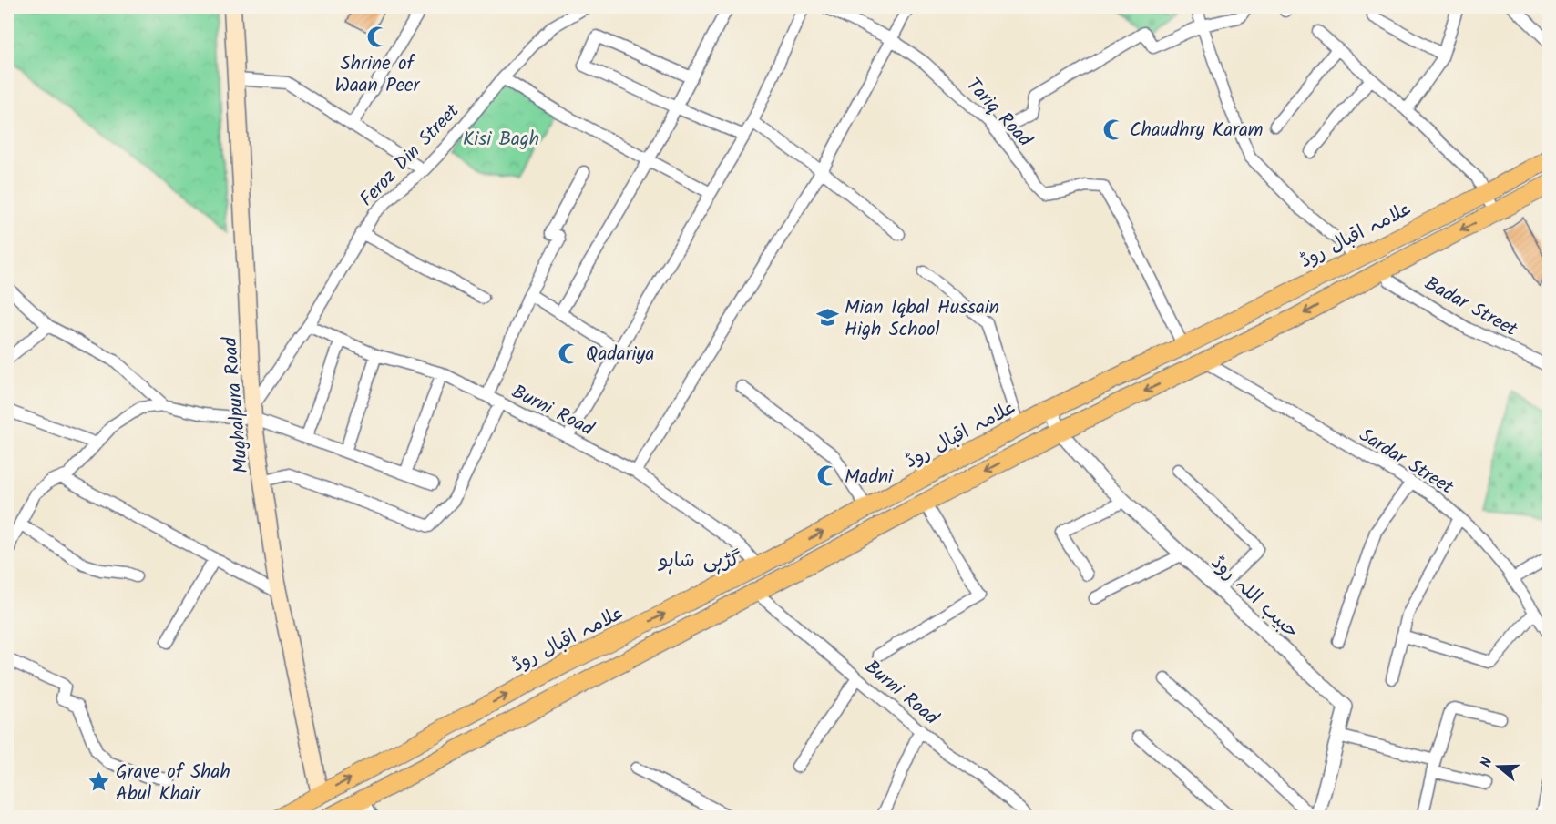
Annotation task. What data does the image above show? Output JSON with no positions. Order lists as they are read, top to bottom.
{
  "streets": {
    "main road": ["علامہ اقبال روڈ", "Mughalpura Road"],
    "street": [
      "Tariq Road",
      "Feroz Din Street",
      "Badar Street",
      "Burni Road",
      "Sardar Street",
      "حبیب اللہ روڈ"
    ]
  },
  "crossings": [
    ["Tariq Road", "علامہ اقبال روڈ"],
    ["Feroz Din Street", "Mughalpura Road"],
    ["Feroz Din Street", "Burni Road"],
    ["علامہ اقبال روڈ", "Mughalpura Road"],
    ["علامہ اقبال روڈ", "Burni Road"]
  ],
  "districts": ["گڑہی شاہو"],
  "parks": ["Kisi Bagh"],
  "places": {
    "mosque": [
      "Shrine of Waan Peer",
      "Chaudhry Karam",
      "Qadariya",
      "Madni"
    ],
    "school or university": ["Mian Iqbal Hussain High School"],
    "place": ["Grave of Shah Abul Khair"]
  },
  "north": "left"
}
